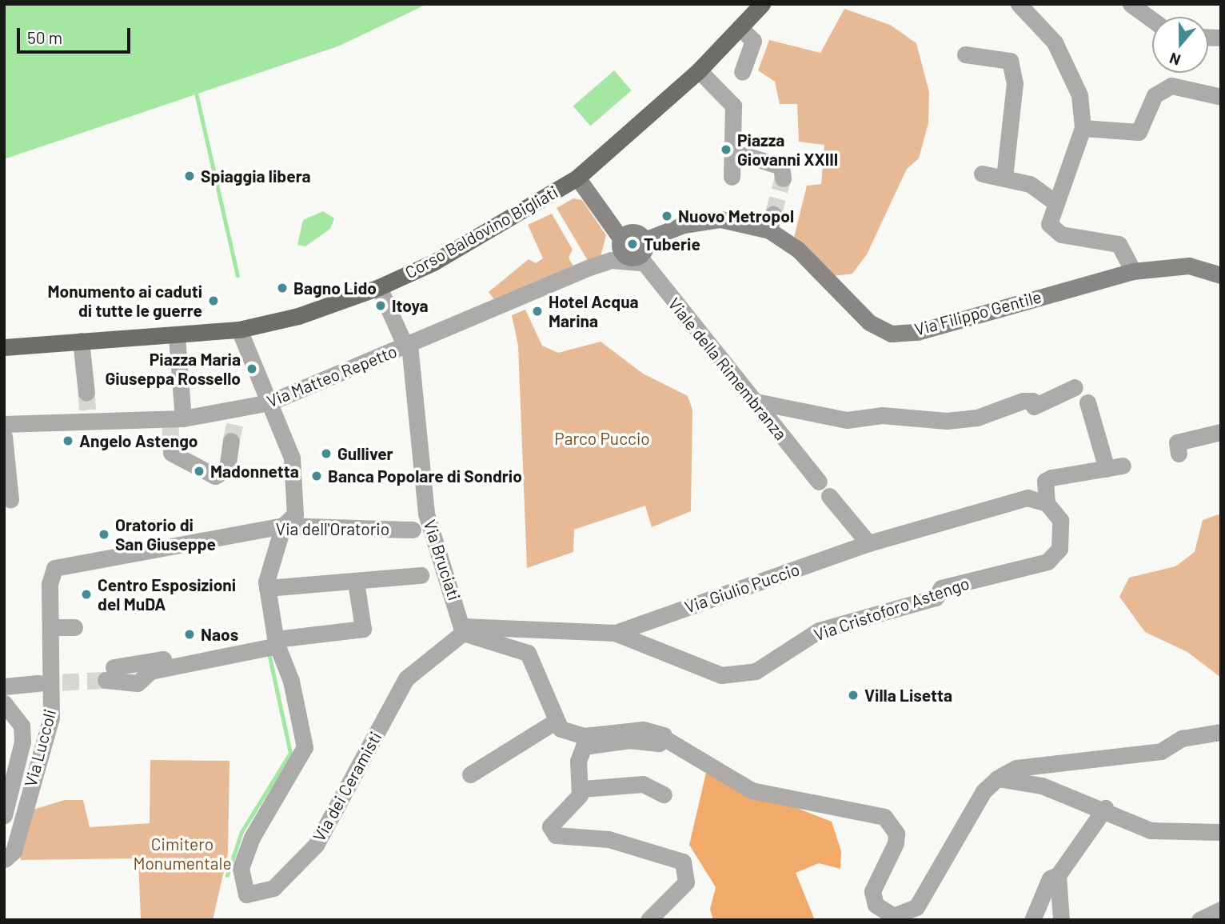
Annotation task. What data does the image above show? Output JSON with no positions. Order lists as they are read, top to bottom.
{
  "streets": {
    "main road": ["Corso Baldovino Bigliati"],
    "street": [
      "Via Filippo Gentile",
      "Viale della Rimembranza",
      "Via Matteo Repetto",
      "Via dell'Oratorio",
      "Via Bruciati",
      "Via Giulio Puccio",
      "Via Cristoforo Astengo",
      "Via Luccoli",
      "Via dei Ceramisti"
    ]
  },
  "crossings": [
    ["Corso Baldovino Bigliati", "Via Bruciati"],
    ["Via Filippo Gentile", "Viale della Rimembranza"],
    ["Via Filippo Gentile", "Via Matteo Repetto"],
    ["Viale della Rimembranza", "Via Matteo Repetto"],
    ["Via Matteo Repetto", "Via Bruciati"],
    ["Via Matteo Repetto", "Via dei Ceramisti"],
    ["Via dell'Oratorio", "Via Luccoli"],
    ["Via dell'Oratorio", "Via dei Ceramisti"],
    ["Via Bruciati", "Via Cristoforo Astengo"],
    ["Via Bruciati", "Via dei Ceramisti"],
    ["Via Giulio Puccio", "Via Cristoforo Astengo"],
    ["Via Cristoforo Astengo", "Via dei Ceramisti"]
  ],
  "parks": ["Parco Puccio", "Cimitero Monumentale"],
  "places": [
    "Piazza Giovanni XXIII",
    "Spiaggia libera",
    "Nuovo Metropol",
    "Tuberie",
    "Bagno Lido",
    "Monumento ai caduti di tutte le guerre",
    "Itoya",
    "Hotel Acqua Marina",
    "Piazza Maria Giuseppa Rossello",
    "Angelo Astengo",
    "Gulliver",
    "Madonnetta",
    "Banca Popolare di Sondrio",
    "Oratorio di San Giuseppe",
    "Centro Esposizioni del MuDA",
    "Naos",
    "Villa Lisetta"
  ],
  "scale_bar": "50 m",
  "north": "bottom"
}
